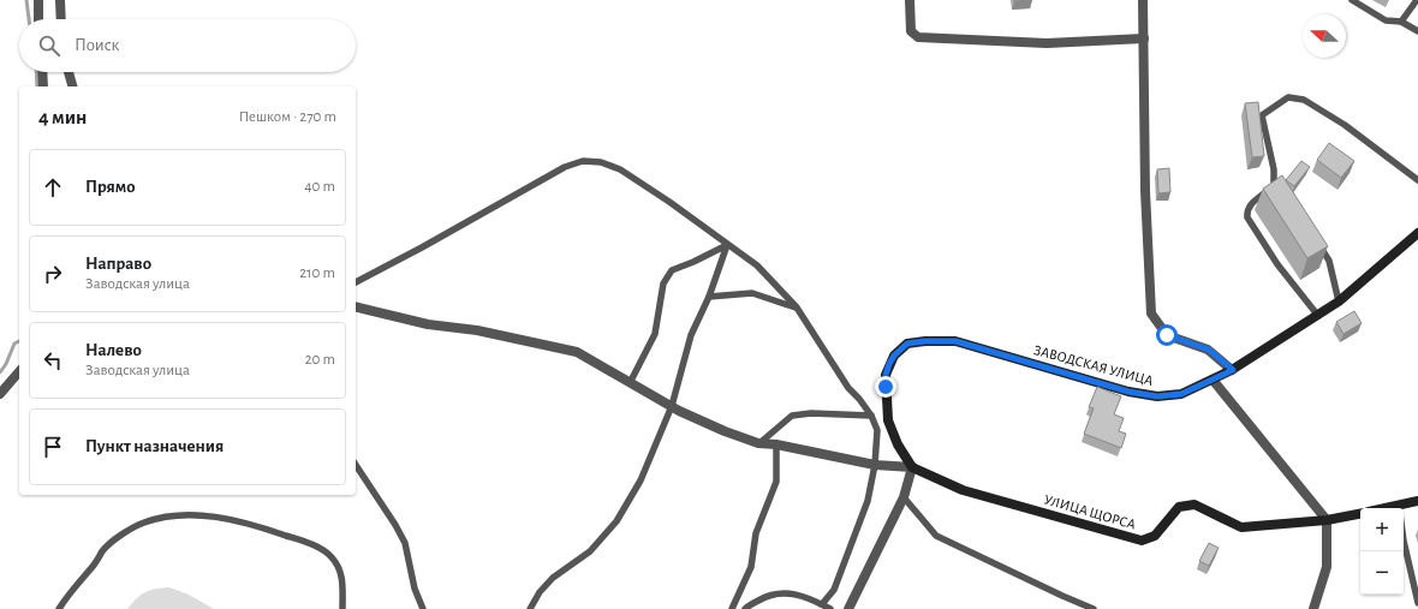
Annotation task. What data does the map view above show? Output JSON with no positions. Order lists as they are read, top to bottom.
{
  "streets": {
    "street": ["ЗАВОДСКАЯ УЛИЦА", "УЛИЦА ЩОРСА"]
  },
  "crossings": [
    ["ЗАВОДСКАЯ УЛИЦА", "УЛИЦА ЩОРСА"]
  ],
  "north": "left",
  "page": {
    "search": "Поиск",
    "heading": ["4 мин", "Пешком · 270 m"],
    "list": [
      ["Прямо", "40 m"],
      ["Направо", "Заводская улица", "210 m"],
      ["Налево", "Заводская улица", "20 m"],
      "Пункт назначения"
    ],
    "map_buttons": ["+", "−"]
  }
}
